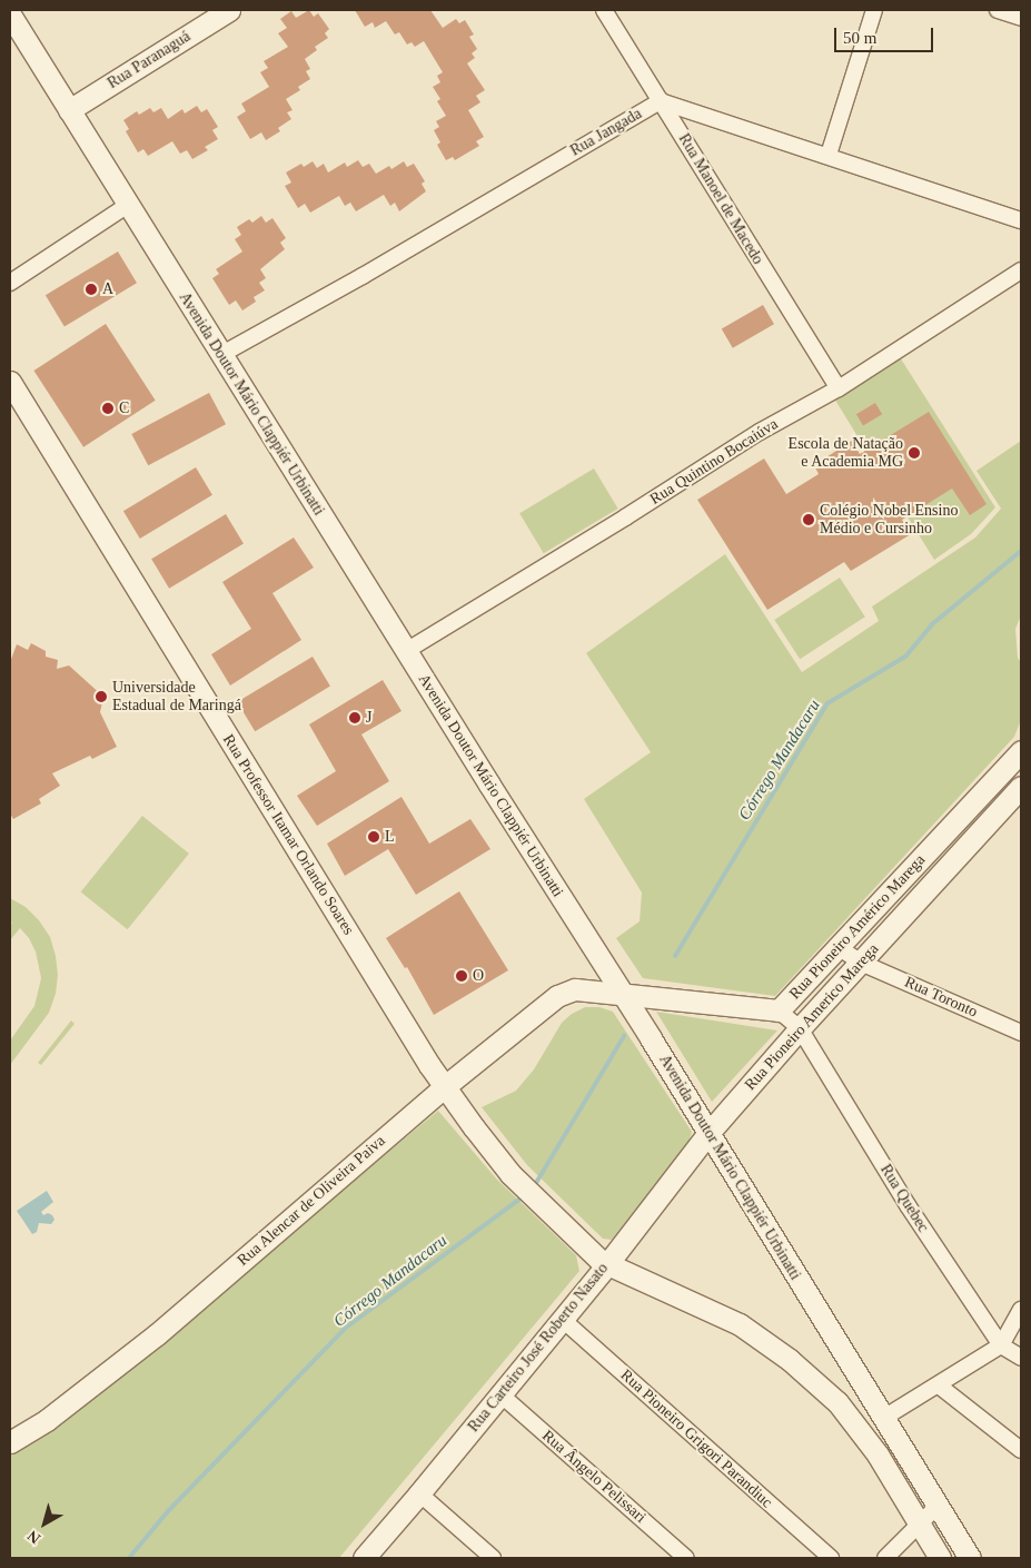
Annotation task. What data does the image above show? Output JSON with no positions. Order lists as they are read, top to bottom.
{
  "streets": {
    "main road": [
      "Rua Paranaguá",
      "Avenida Doutor Mário Clappiér Urbinatti",
      "Rua Professor Itamar Orlando Soares",
      "Rua Pioneiro Américo Marega",
      "Rua Pioneiro Americo Marega",
      "Rua Alencar de Oliveira Paiva",
      "Rua Carteiro José Roberto Nasato"
    ],
    "street": [
      "Rua Jangada",
      "Rua Manoel de Macedo",
      "Rua Quintino Bocaiúva",
      "Rua Toronto",
      "Rua Quebec",
      "Rua Pioneiro Grigori Parandiuc",
      "Rua Ângelo Pelissari"
    ]
  },
  "crossings": [
    ["Rua Paranaguá", "Avenida Doutor Mário Clappiér Urbinatti"],
    ["Rua Jangada", "Rua Manoel de Macedo"],
    ["Rua Jangada", "Avenida Doutor Mário Clappiér Urbinatti"],
    ["Rua Manoel de Macedo", "Rua Quintino Bocaiúva"],
    ["Avenida Doutor Mário Clappiér Urbinatti", "Rua Quintino Bocaiúva"],
    ["Avenida Doutor Mário Clappiér Urbinatti", "Rua Pioneiro Américo Marega"],
    ["Avenida Doutor Mário Clappiér Urbinatti", "Rua Pioneiro Americo Marega"],
    ["Avenida Doutor Mário Clappiér Urbinatti", "Rua Alencar de Oliveira Paiva"],
    ["Avenida Doutor Mário Clappiér Urbinatti", "Rua Carteiro José Roberto Nasato"],
    ["Rua Professor Itamar Orlando Soares", "Rua Alencar de Oliveira Paiva"],
    ["Rua Pioneiro Américo Marega", "Rua Toronto"],
    ["Rua Pioneiro Américo Marega", "Rua Pioneiro Americo Marega"],
    ["Rua Pioneiro Américo Marega", "Rua Quebec"],
    ["Rua Pioneiro Américo Marega", "Rua Alencar de Oliveira Paiva"],
    ["Rua Toronto", "Rua Pioneiro Americo Marega"],
    ["Rua Pioneiro Americo Marega", "Rua Quebec"],
    ["Rua Pioneiro Americo Marega", "Rua Carteiro José Roberto Nasato"],
    ["Rua Carteiro José Roberto Nasato", "Rua Pioneiro Grigori Parandiuc"],
    ["Rua Carteiro José Roberto Nasato", "Rua Ângelo Pelissari"]
  ],
  "water": ["Córrego Mandacaru"],
  "places": [
    "A",
    "C",
    "Escola de Natação e Academia MG",
    "Colégio Nobel Ensino Médio e Cursinho",
    "Universidade Estadual de Maringá",
    "J",
    "L",
    "O"
  ],
  "scale_bar": "50 m",
  "north": "bottom left"
}
